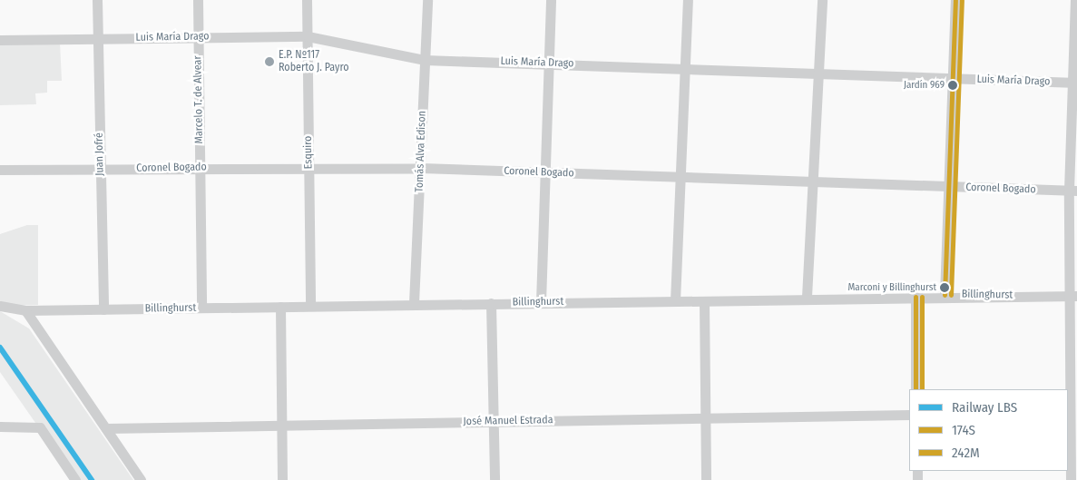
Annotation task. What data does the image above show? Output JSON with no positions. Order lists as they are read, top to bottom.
{
  "streets": {
    "street": [
      "Luis María Drago",
      "Marcelo T. de Alvear",
      "Tomás Alva Edison",
      "Esquiro",
      "Juan Jofré",
      "Coronel Bogado",
      "Billinghurst",
      "José Manuel Estrada"
    ]
  },
  "crossings": [
    ["Luis María Drago", "Marcelo T. de Alvear"],
    ["Luis María Drago", "Tomás Alva Edison"],
    ["Luis María Drago", "Esquiro"],
    ["Luis María Drago", "Juan Jofré"],
    ["Marcelo T. de Alvear", "Coronel Bogado"],
    ["Marcelo T. de Alvear", "Billinghurst"],
    ["Tomás Alva Edison", "Coronel Bogado"],
    ["Tomás Alva Edison", "Billinghurst"],
    ["Esquiro", "Coronel Bogado"],
    ["Esquiro", "Billinghurst"],
    ["Juan Jofré", "Coronel Bogado"],
    ["Juan Jofré", "Billinghurst"]
  ],
  "places": ["E.P. Nº117 Roberto J. Payro", "Jardín 969", "Marconi y Billinghurst"],
  "lines": ["transit line 174S", "transit line 242M", "rail line LBS"],
  "legend": ["Railway LBS", "174S", "242M"]
}
